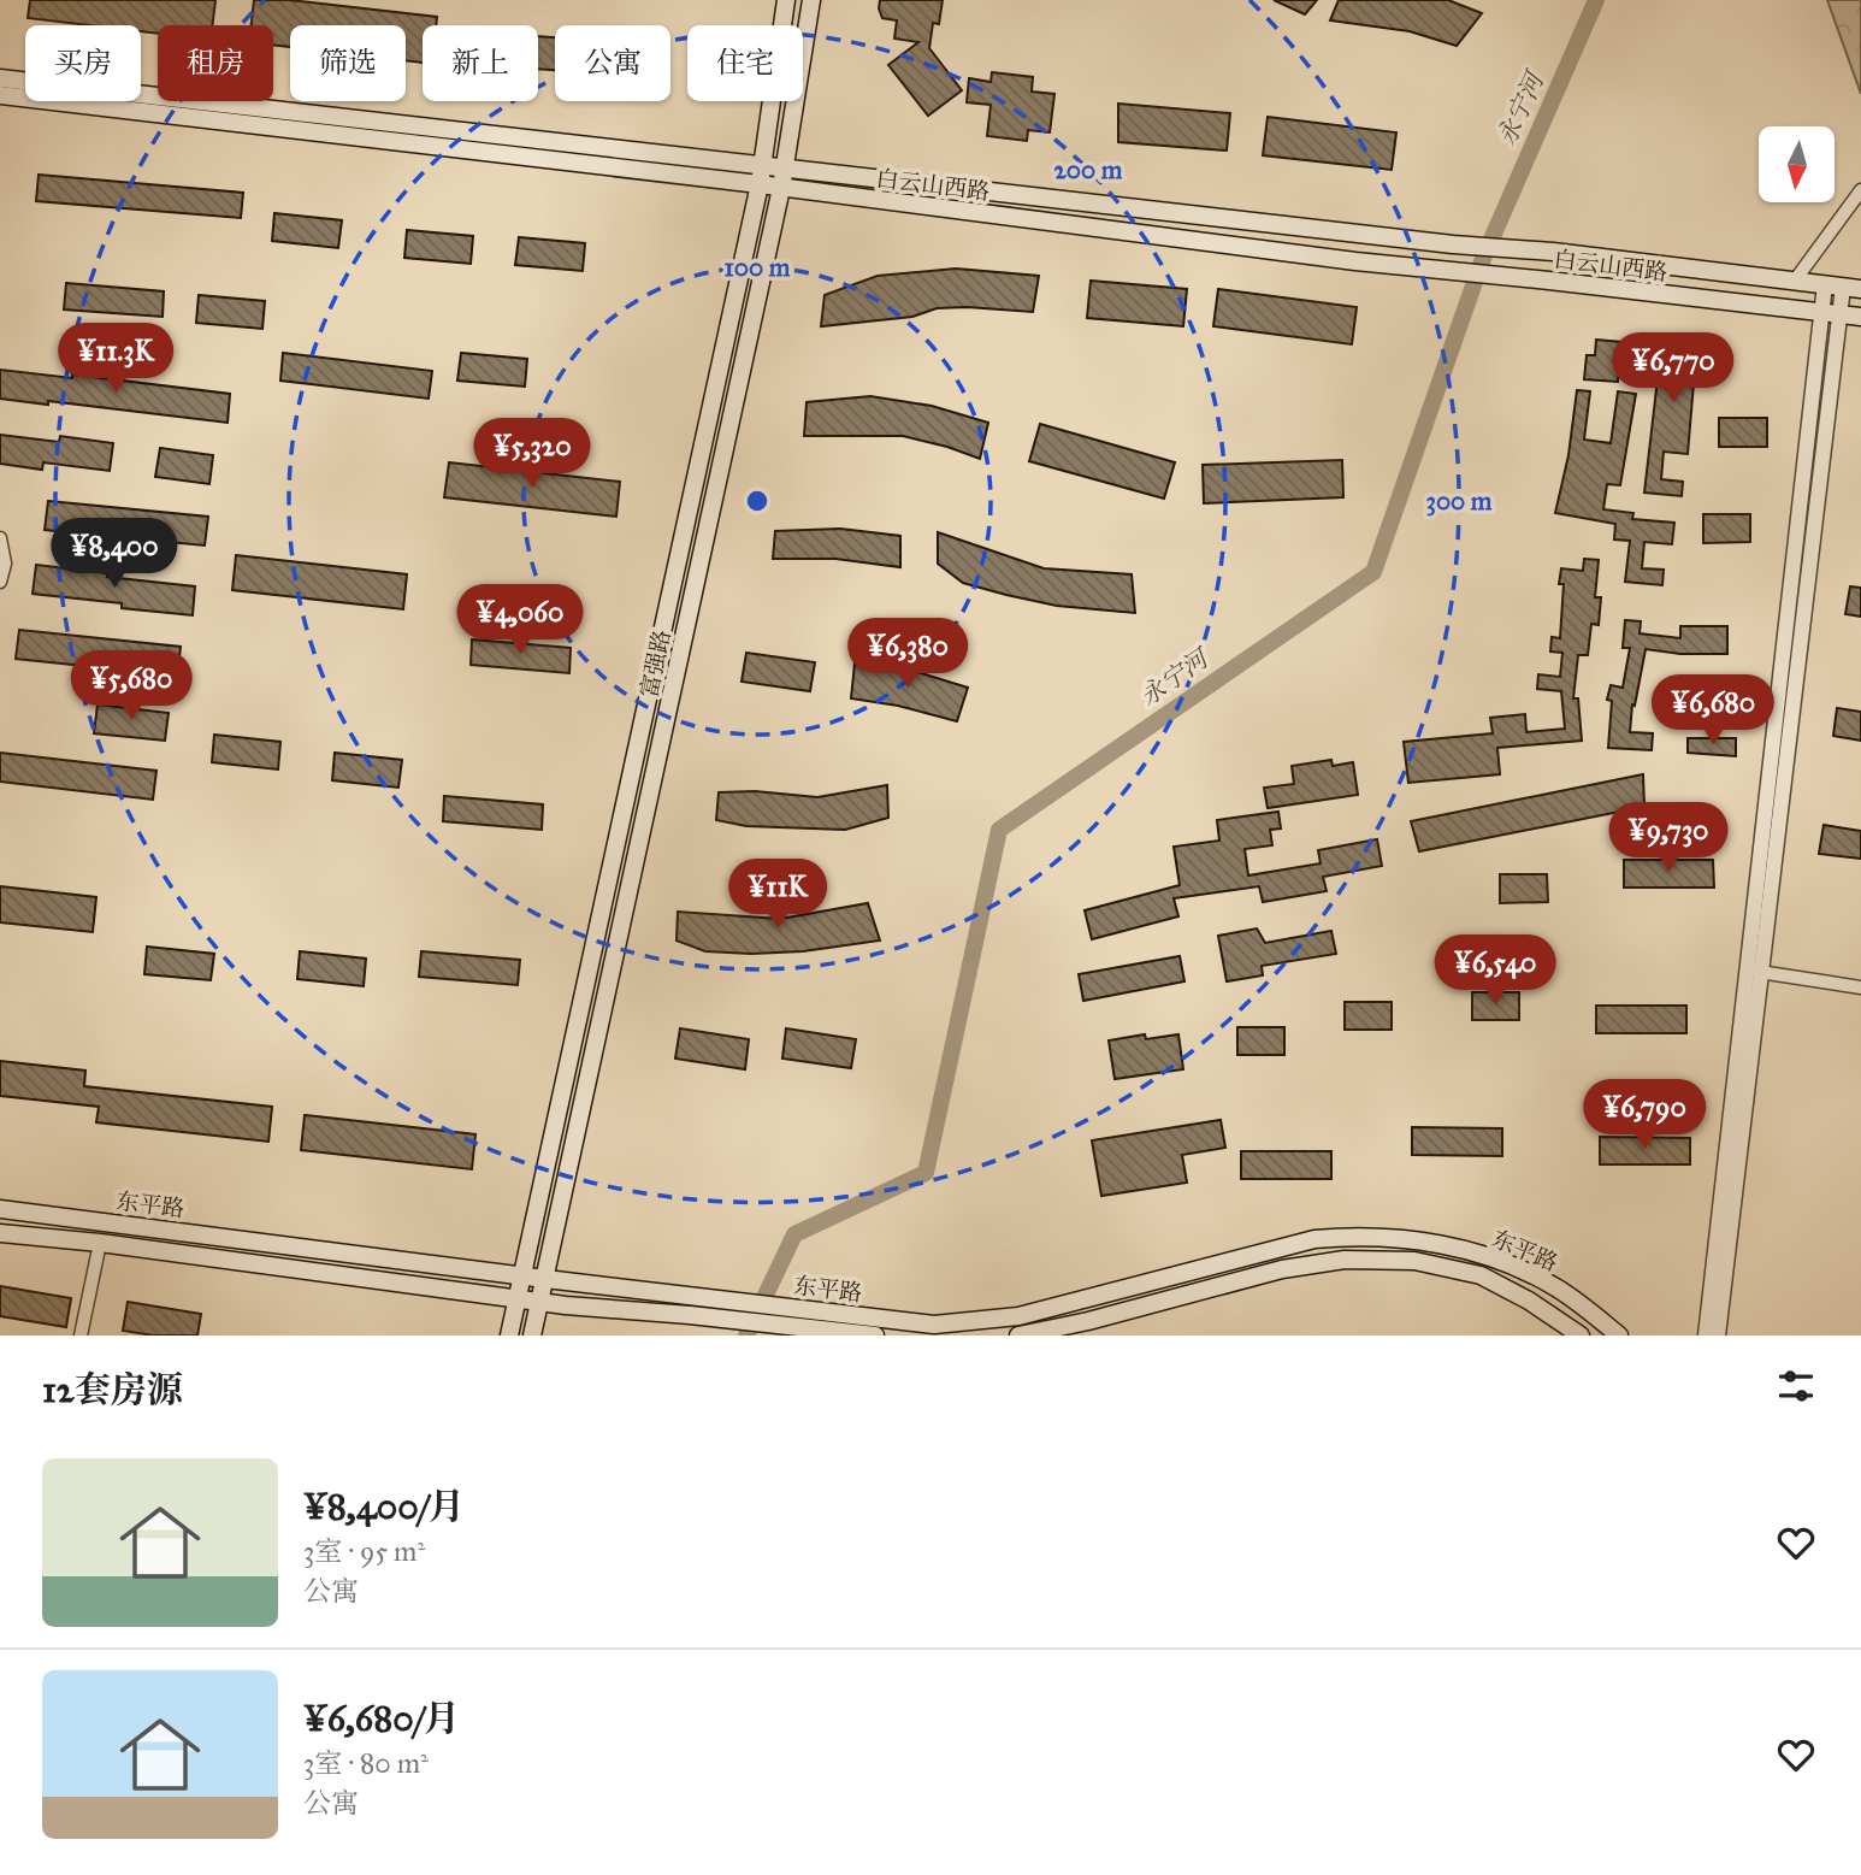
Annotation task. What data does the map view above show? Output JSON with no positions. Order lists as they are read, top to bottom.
{
  "streets": {
    "main road": ["白云山西路", "富强路", "东平路"]
  },
  "crossings": [
    ["白云山西路", "富强路"],
    ["富强路", "东平路"]
  ],
  "water": ["永宁河"],
  "north": "bottom",
  "page": {
    "chip": [
      "买房",
      "租房",
      "筛选",
      "新上",
      "公寓",
      "住宅"
    ],
    "price": [
      "¥11.3K",
      "¥6,770",
      "¥5,320",
      "¥8,400",
      "¥4,060",
      "¥6,380",
      "¥5,680",
      "¥6,680",
      "¥9,730",
      "¥11K",
      "¥6,540",
      "¥6,790"
    ],
    "heading": "12套房源",
    "list": [
      {
        "name": "¥8,400/月",
        "note": "3室 · 95 m² · 公寓"
      },
      {
        "name": "¥6,680/月",
        "note": "3室 · 80 m² · 公寓"
      }
    ]
  },
  "rings": ["200 m", "100 m", "300 m"]
}
